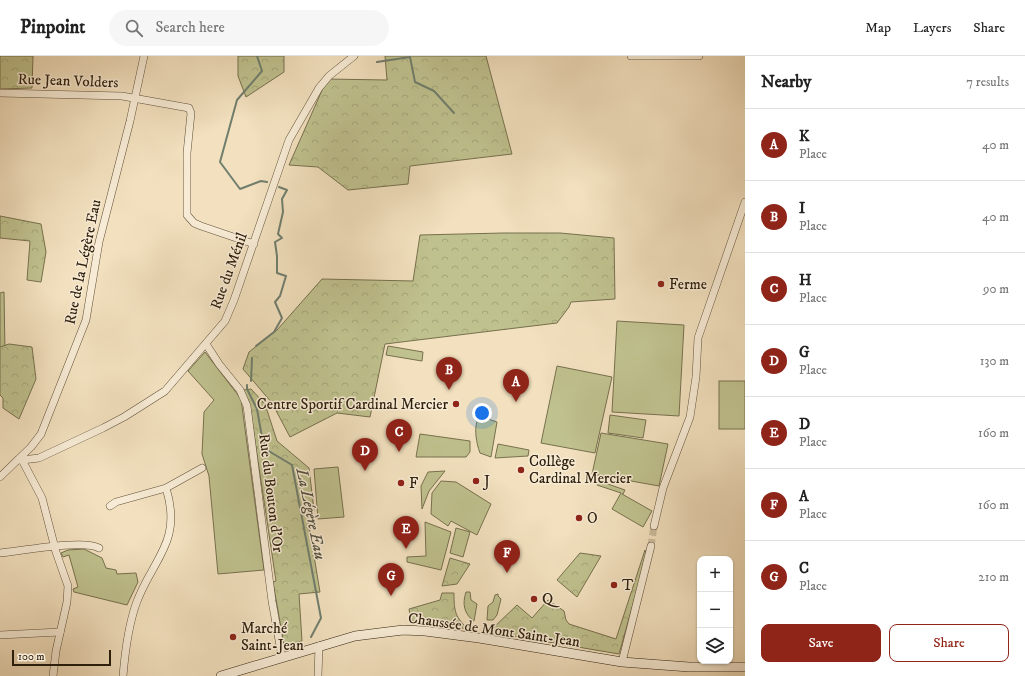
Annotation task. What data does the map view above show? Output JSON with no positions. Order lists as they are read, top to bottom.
{
  "streets": {
    "main road": ["Chaussée de Mont Saint-Jean"],
    "street": [
      "Rue Jean Volders",
      "Rue de la Légère Eau",
      "Rue du Ménil",
      "Rue du Bouton d'Or"
    ]
  },
  "crossings": [
    ["Rue Jean Volders", "Rue de la Légère Eau"],
    ["Rue Jean Volders", "Rue du Ménil"],
    ["Rue de la Légère Eau", "Rue du Ménil"],
    ["Rue du Ménil", "Rue du Bouton d'Or"],
    ["Rue du Bouton d'Or", "Chaussée de Mont Saint-Jean"]
  ],
  "water": ["La Légère Eau"],
  "places": [
    "Ferme",
    "Centre Sportif Cardinal Mercier",
    "Collège Cardinal Mercier",
    "J",
    "F",
    "O",
    "T",
    "Q",
    "Marché Saint-Jean"
  ],
  "scale_bar": "100 m",
  "page": {
    "header": "Pinpoint",
    "search": "Search here",
    "nav": ["Map", "Layers", "Share"],
    "heading": ["Nearby", "7 results"],
    "list": [
      {
        "mark": "A",
        "name": "K",
        "note": "Place",
        "value": "40 m"
      },
      {
        "mark": "B",
        "name": "I",
        "note": "Place",
        "value": "40 m"
      },
      {
        "mark": "C",
        "name": "H",
        "note": "Place",
        "value": "90 m"
      },
      {
        "mark": "D",
        "name": "G",
        "note": "Place",
        "value": "130 m"
      },
      {
        "mark": "E",
        "name": "D",
        "note": "Place",
        "value": "160 m"
      },
      {
        "mark": "F",
        "name": "A",
        "note": "Place",
        "value": "160 m"
      },
      {
        "mark": "G",
        "name": "C",
        "note": "Place",
        "value": "210 m"
      }
    ],
    "pins": [
      "B",
      "A",
      "C",
      "D",
      "E",
      "F",
      "G"
    ],
    "map_buttons": ["+", "−"],
    "buttons": ["Save", "Share"],
    "scale": "100 m"
  }
}
